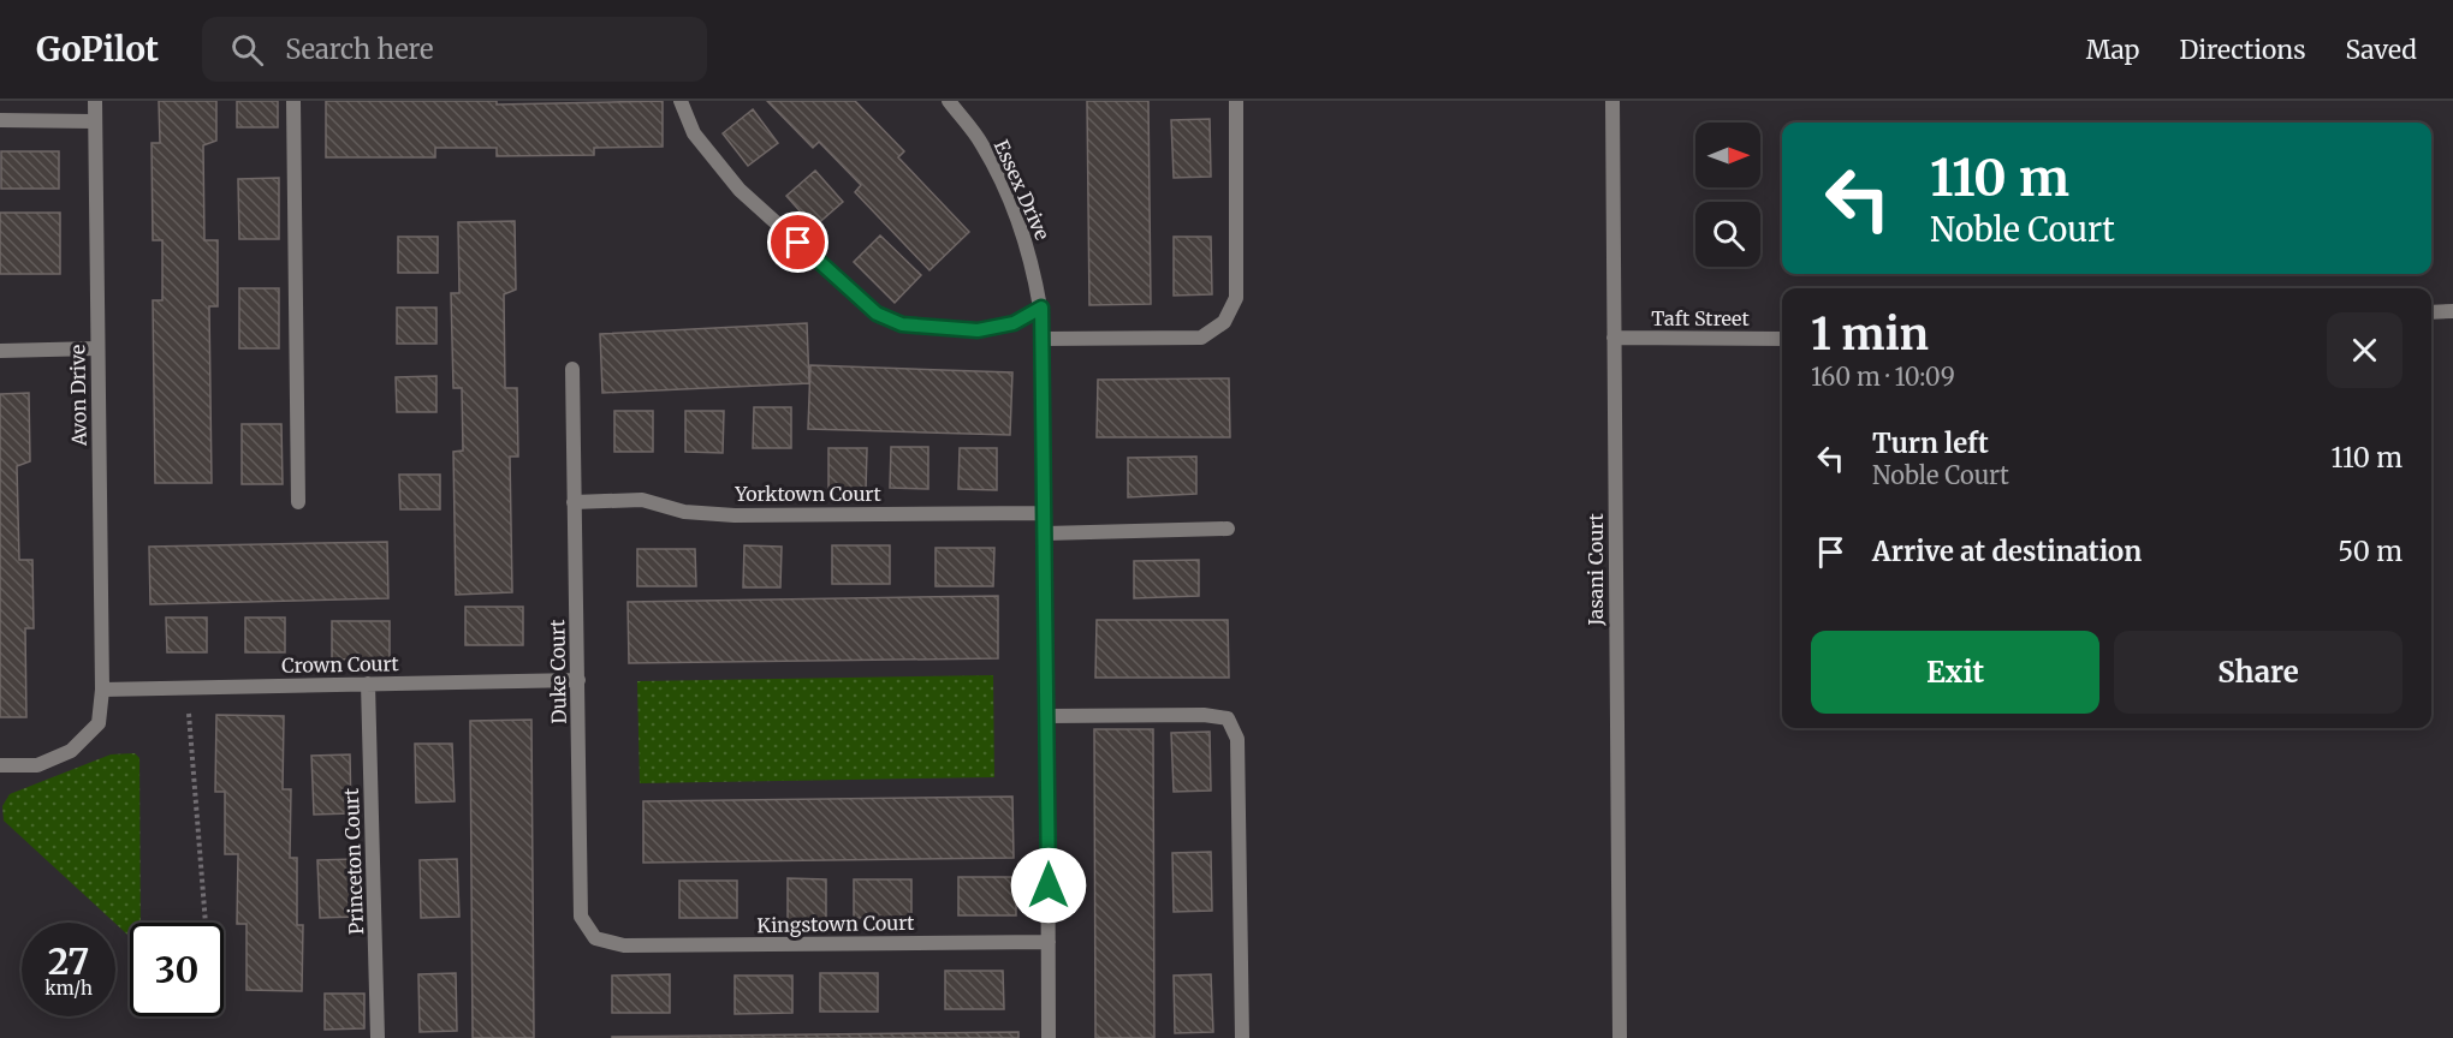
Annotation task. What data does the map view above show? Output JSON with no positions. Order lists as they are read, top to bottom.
{
  "streets": {
    "street": [
      "Essex Drive",
      "Taft Street",
      "Avon Drive",
      "Yorktown Court",
      "Jasani Court",
      "Crown Court",
      "Duke Court",
      "Princeton Court",
      "Kingstown Court"
    ]
  },
  "crossings": [
    ["Essex Drive", "Yorktown Court"],
    ["Essex Drive", "Kingstown Court"],
    ["Taft Street", "Jasani Court"],
    ["Avon Drive", "Crown Court"],
    ["Yorktown Court", "Duke Court"],
    ["Crown Court", "Duke Court"],
    ["Crown Court", "Princeton Court"],
    ["Duke Court", "Kingstown Court"]
  ],
  "north": "right",
  "page": {
    "header": "GoPilot",
    "search": "Search here",
    "nav": ["Map", "Directions", "Saved"],
    "turn": ["110 m", "Noble Court"],
    "heading": ["1 min", "160 m · 10:09"],
    "list": [
      {
        "name": "Turn left",
        "note": "Noble Court",
        "value": "110 m"
      },
      {
        "name": "Arrive at destination",
        "value": "50 m"
      }
    ],
    "buttons": ["Exit", "Share"],
    "speed": "27 km/h",
    "limit": "30"
  }
}
